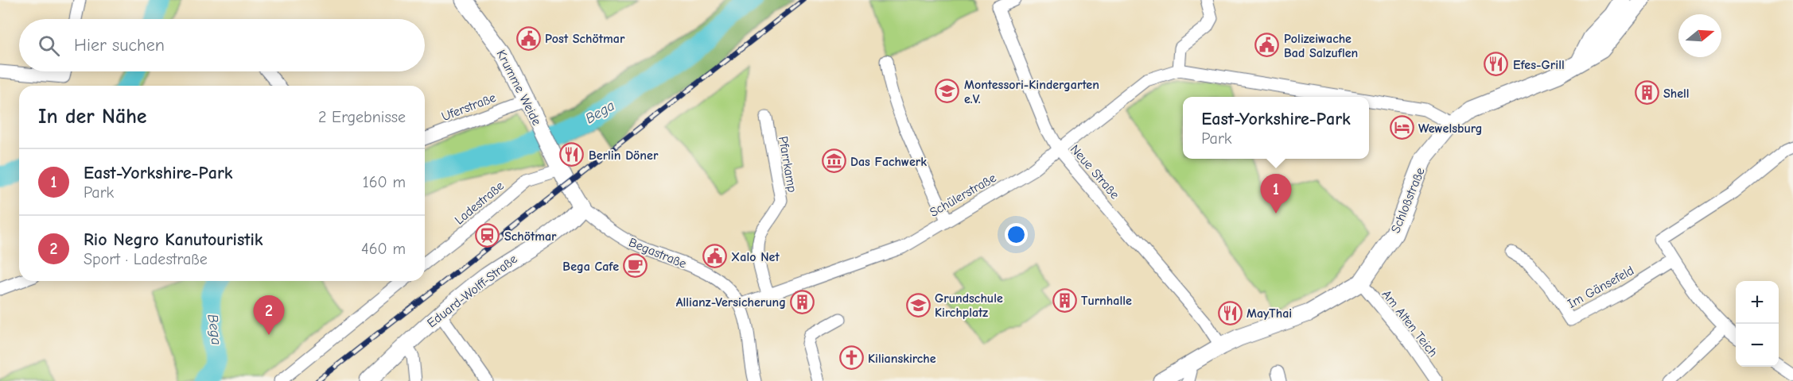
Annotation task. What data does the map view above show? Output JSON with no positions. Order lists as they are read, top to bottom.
{
  "streets": {
    "street": [
      "Krumme Weide",
      "Uferstraße",
      "Pfarrkamp",
      "Neue Straße",
      "Schülerstraße",
      "Schloßstraße",
      "Ladestraße",
      "Begastraße",
      "Im Gänsefeld",
      "Eduard-Wolff-Straße",
      "Am Alten Teich"
    ]
  },
  "crossings": [
    ["Krumme Weide", "Uferstraße"],
    ["Krumme Weide", "Ladestraße"],
    ["Krumme Weide", "Begastraße"],
    ["Pfarrkamp", "Schülerstraße"],
    ["Neue Straße", "Schülerstraße"],
    ["Neue Straße", "Schloßstraße"],
    ["Schülerstraße", "Schloßstraße"],
    ["Schülerstraße", "Begastraße"],
    ["Schloßstraße", "Am Alten Teich"],
    ["Ladestraße", "Begastraße"],
    ["Begastraße", "Eduard-Wolff-Straße"]
  ],
  "water": ["Bega"],
  "places": {
    "public building": ["Post Schötmar", "Polizeiwache Bad Salzuflen", "Xalo Net"],
    "restaurant": ["Efes-Grill", "Berlin Döner", "MayThai"],
    "school or university": ["Montessori-Kindergarten e.V.", "Grundschule Kirchplatz"],
    "building": ["Shell", "Turnhalle", "Allianz-Versicherung"],
    "hotel": ["Wewelsburg"],
    "museum": ["Das Fachwerk"],
    "station": ["Schötmar"],
    "cafe": ["Bega Cafe"],
    "church": ["Kilianskirche"]
  },
  "north": "right",
  "page": {
    "search": "Hier suchen",
    "heading": ["In der Nähe", "2 Ergebnisse"],
    "popup": ["East-Yorkshire-Park", "Park"],
    "list": [
      {
        "mark": "1",
        "name": "East-Yorkshire-Park",
        "note": "Park",
        "value": "160 m"
      },
      {
        "mark": "2",
        "name": "Rio Negro Kanutouristik",
        "note": "Sport · Ladestraße",
        "value": "460 m"
      }
    ],
    "pins": ["1", "2"],
    "map_buttons": ["+", "−"]
  }
}
